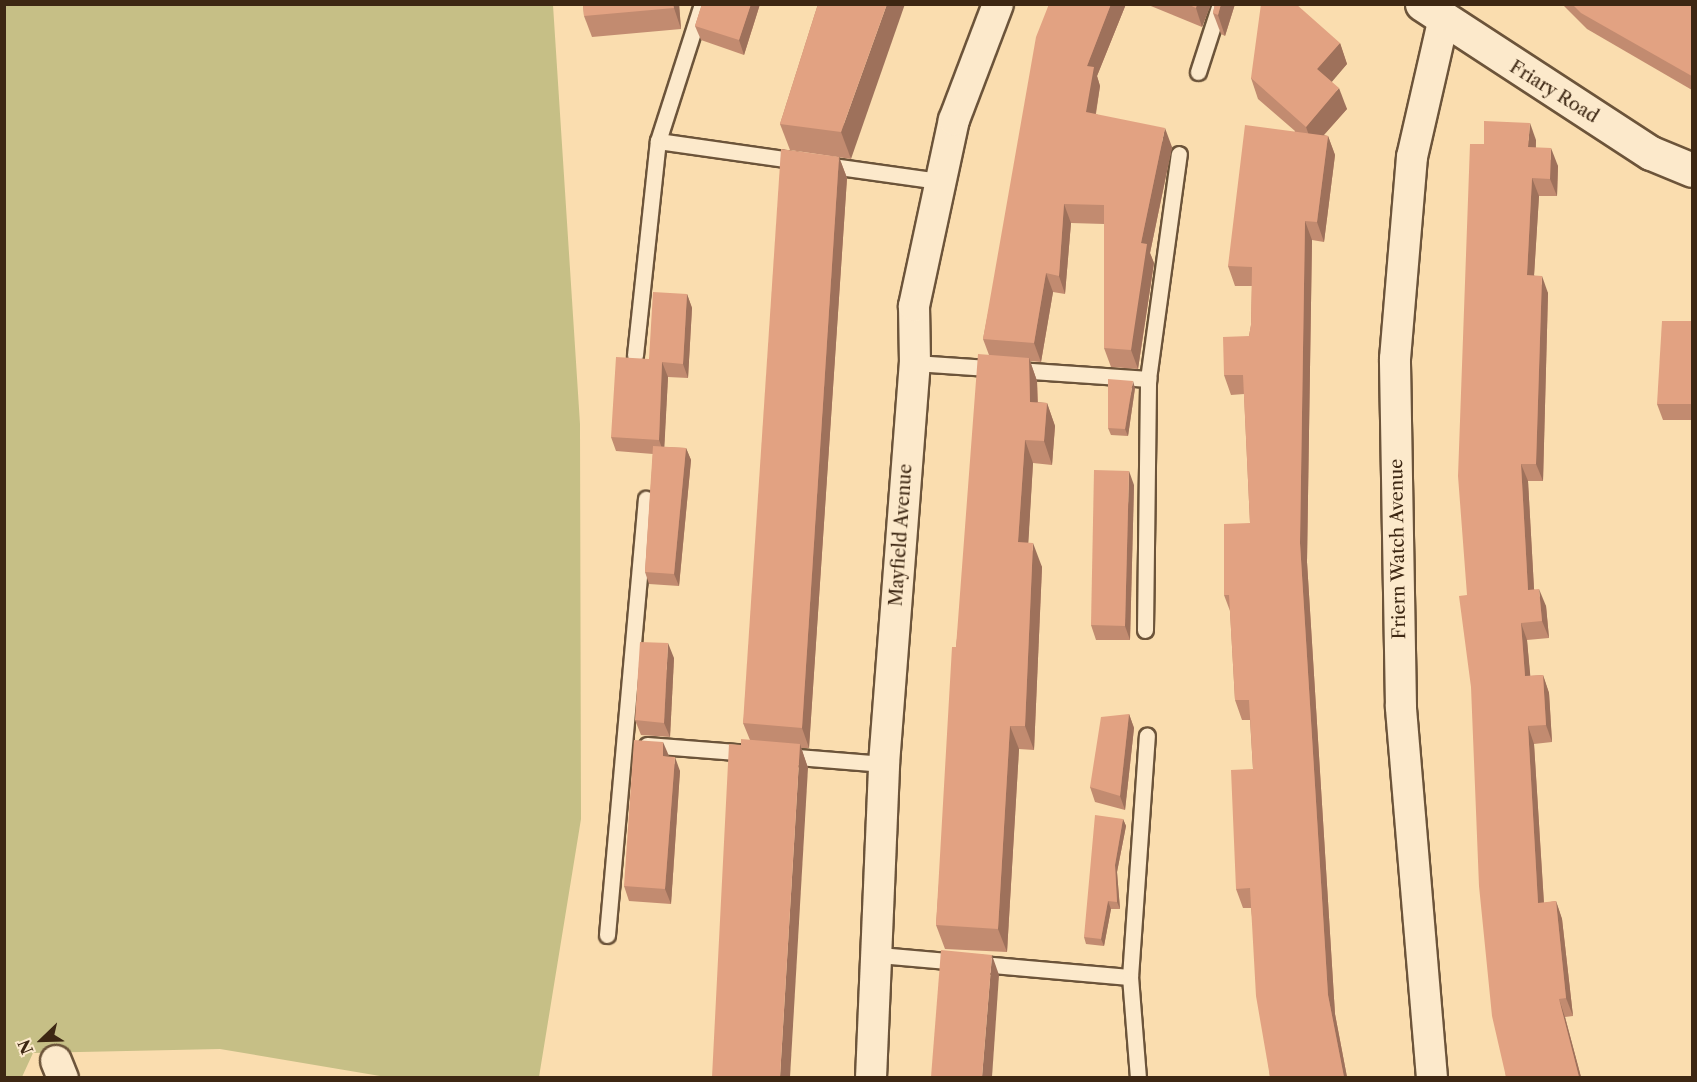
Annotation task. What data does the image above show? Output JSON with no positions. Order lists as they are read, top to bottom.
{
  "streets": {
    "street": ["Friary Road", "Mayfield Avenue", "Friern Watch Avenue"]
  },
  "crossings": [
    ["Friary Road", "Friern Watch Avenue"]
  ],
  "north": "bottom left"
}
